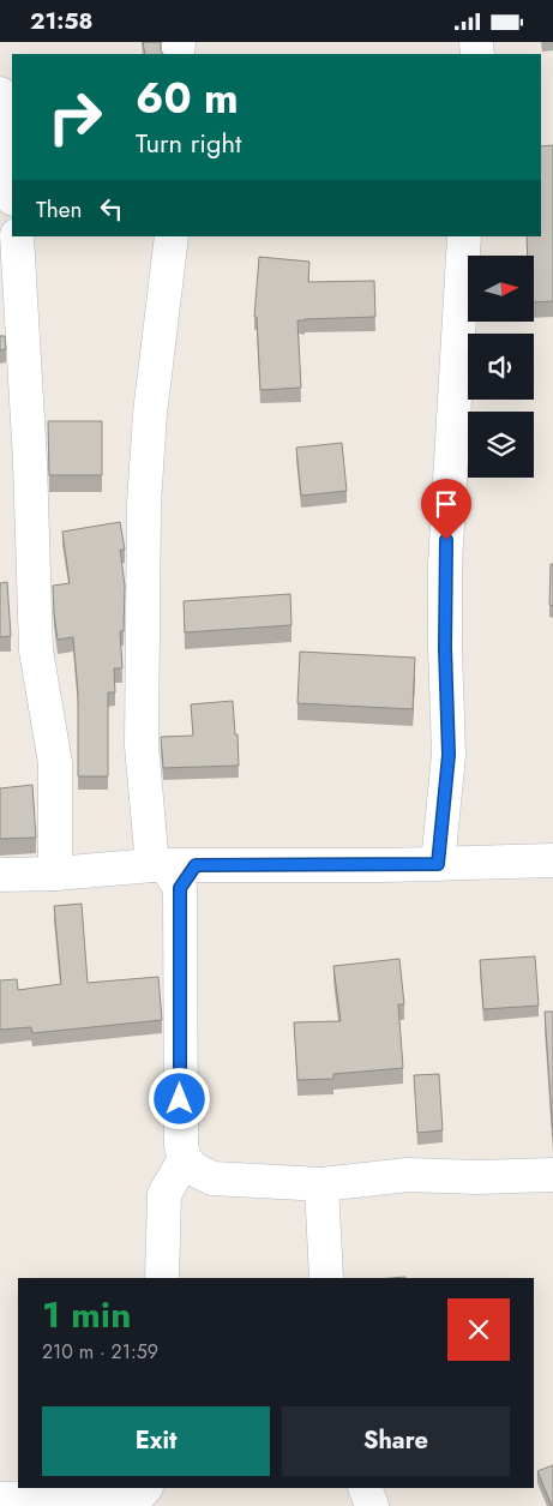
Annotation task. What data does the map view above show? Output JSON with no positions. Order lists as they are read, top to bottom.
{
  "north": "right",
  "page": {
    "status": "21:58",
    "turn": ["60 m", "Turn right"],
    "then": "Then",
    "heading": ["1 min", "210 m · 21:59"],
    "buttons": ["Exit", "Share"]
  }
}
